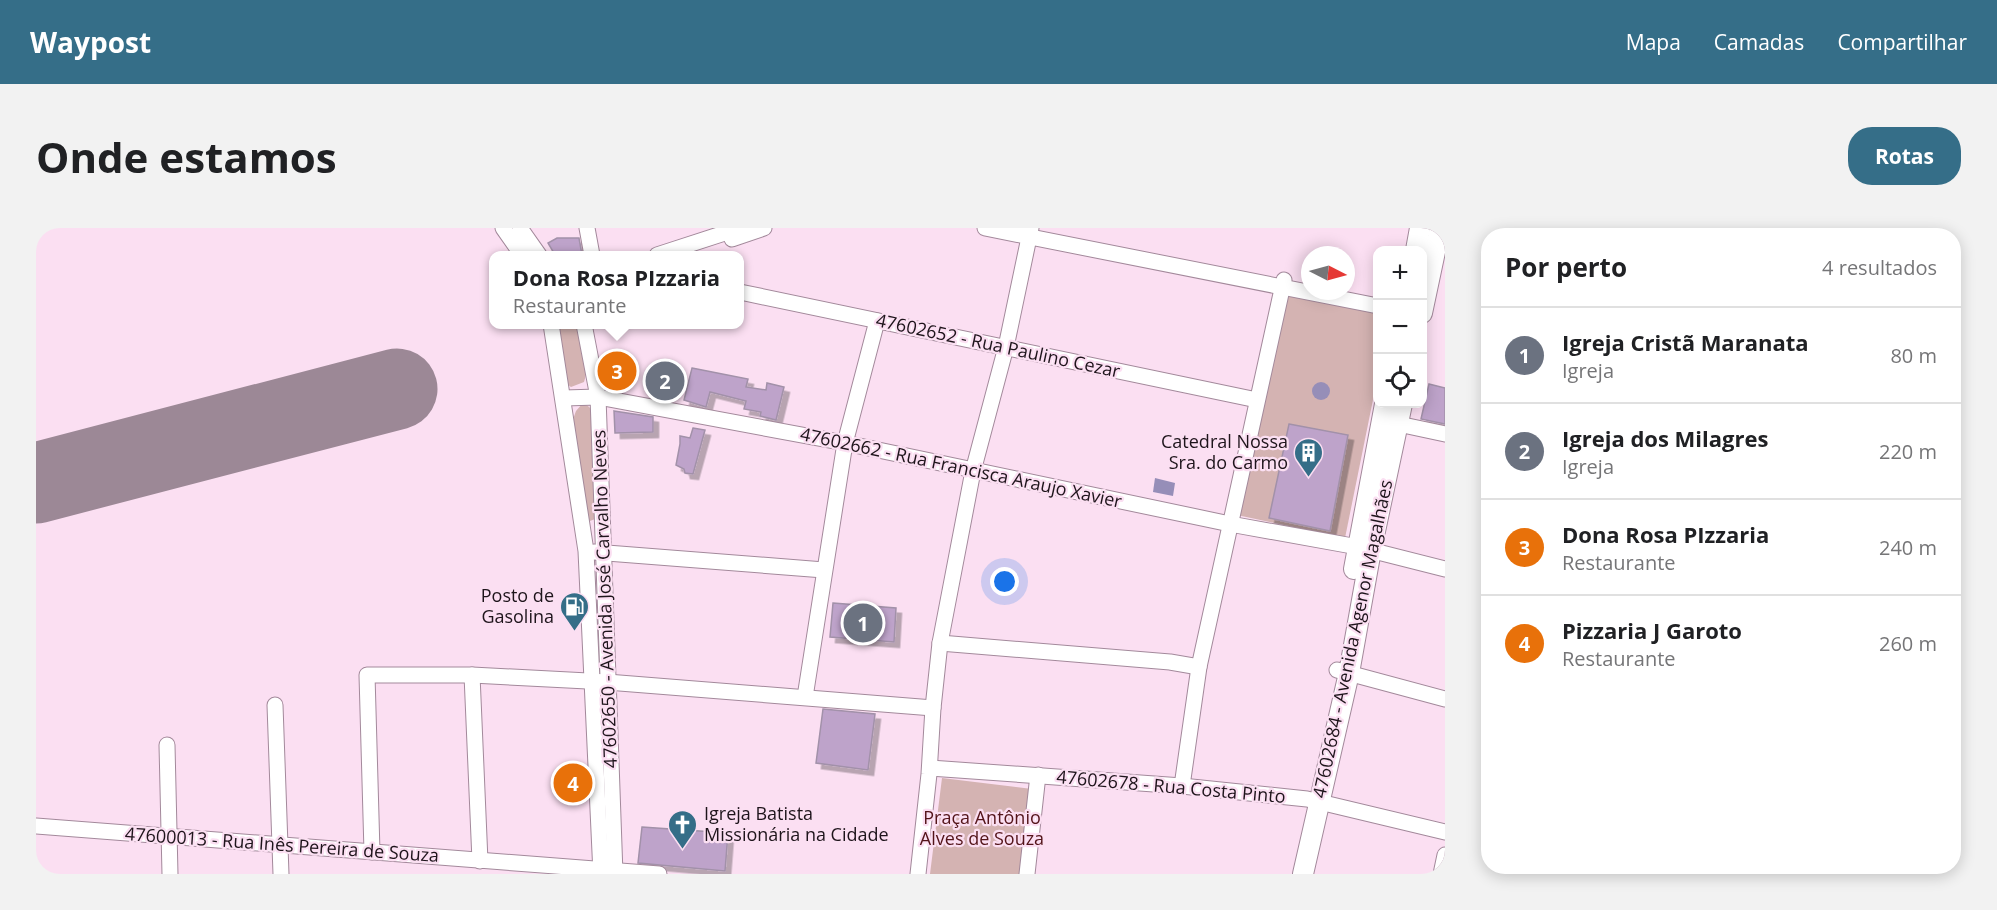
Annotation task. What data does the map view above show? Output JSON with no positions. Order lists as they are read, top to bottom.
{
  "streets": {
    "main road": ["47602684 - Avenida Agenor Magalhães"],
    "street": [
      "47602652 - Rua Paulino Cezar",
      "47602662 - Rua Francisca Araujo Xavier",
      "47602650 - Avenida José Carvalho Neves",
      "47602678 - Rua Costa Pinto",
      "47600013 - Rua Inês Pereira de Souza"
    ]
  },
  "crossings": [
    ["47602662 - Rua Francisca Araujo Xavier", "47602650 - Avenida José Carvalho Neves"],
    ["47602662 - Rua Francisca Araujo Xavier", "47602684 - Avenida Agenor Magalhães"],
    ["47602650 - Avenida José Carvalho Neves", "47600013 - Rua Inês Pereira de Souza"],
    ["47602684 - Avenida Agenor Magalhães", "47602678 - Rua Costa Pinto"]
  ],
  "parks": ["Praça Antônio Alves de Souza"],
  "places": {
    "building": ["Catedral Nossa Sra. do Carmo"],
    "fuel station": ["Posto de Gasolina"],
    "church": ["Igreja Batista Missionária na Cidade"]
  },
  "north": "right",
  "page": {
    "header": "Waypost",
    "nav": ["Mapa", "Camadas", "Compartilhar"],
    "buttons": "Rotas",
    "title": "Onde estamos",
    "heading": ["Por perto", "4 resultados"],
    "map_buttons": ["+", "−"],
    "popup": ["Dona Rosa PIzzaria", "Restaurante"],
    "list": [
      {
        "mark": "1",
        "name": "Igreja Cristã Maranata",
        "note": "Igreja",
        "value": "80 m"
      },
      {
        "mark": "2",
        "name": "Igreja dos Milagres",
        "note": "Igreja",
        "value": "220 m"
      },
      {
        "mark": "3",
        "name": "Dona Rosa PIzzaria",
        "note": "Restaurante",
        "value": "240 m"
      },
      {
        "mark": "4",
        "name": "Pizzaria J Garoto",
        "note": "Restaurante",
        "value": "260 m"
      }
    ],
    "pins": [
      "3",
      "2",
      "1",
      "4"
    ]
  }
}
